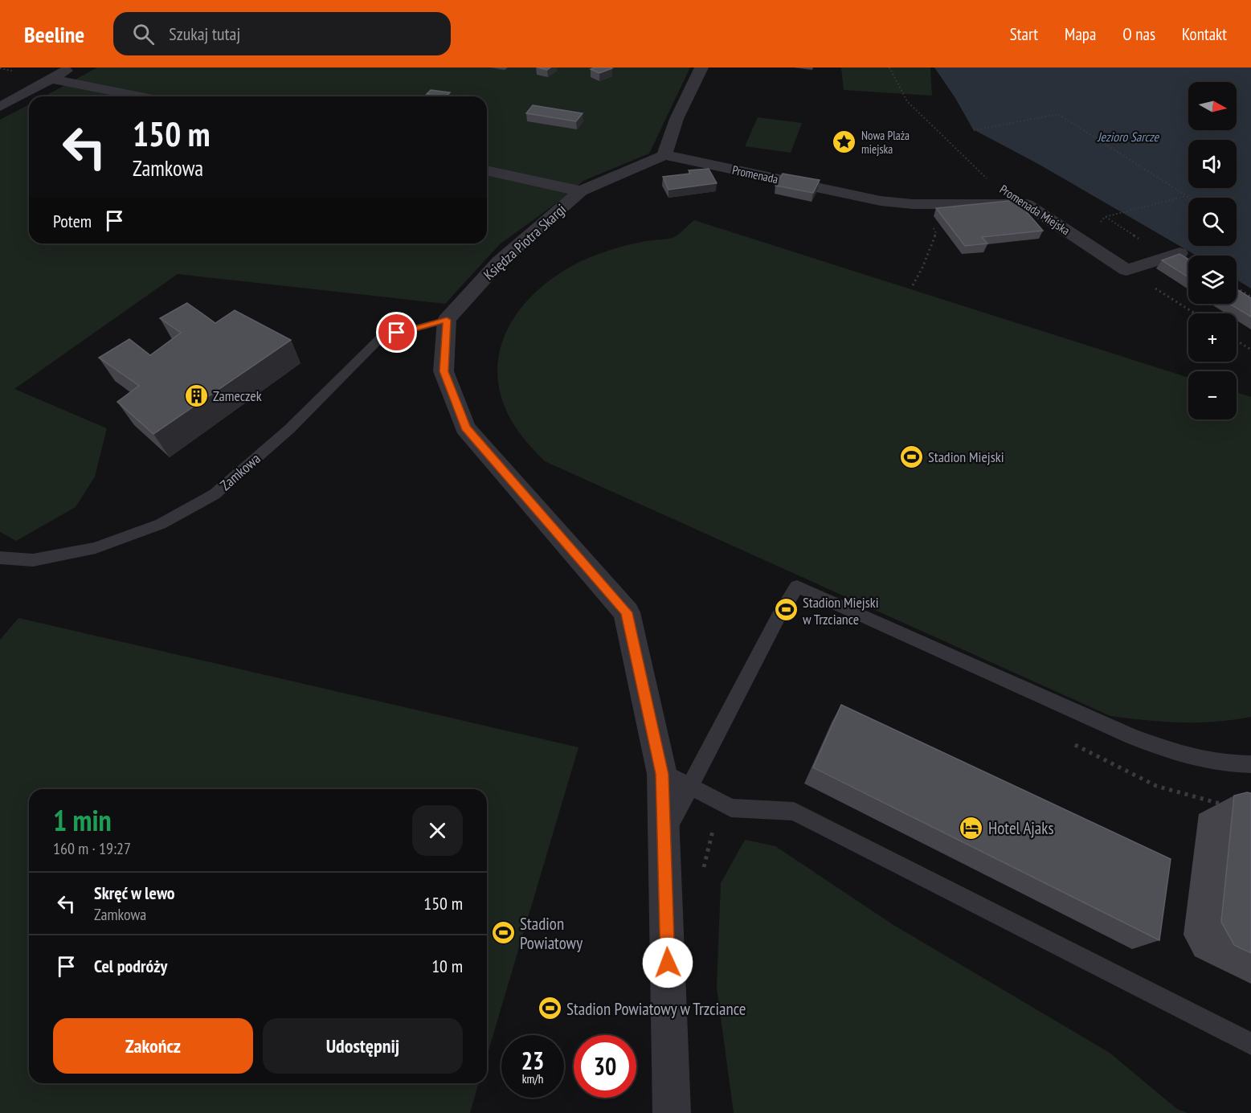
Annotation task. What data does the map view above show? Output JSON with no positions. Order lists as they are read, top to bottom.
{
  "streets": {
    "street": ["Promenada", "Promenada Miejska", "Księdza Piotra Skargi"],
    "lane": ["Zamkowa"]
  },
  "crossings": [
    ["Promenada", "Promenada Miejska"],
    ["Promenada", "Księdza Piotra Skargi"],
    ["Księdza Piotra Skargi", "Zamkowa"]
  ],
  "water": ["Jezioro Sarcze"],
  "places": {
    "place": ["Nowa Plaża miejska"],
    "building": ["Zameczek"],
    "sports": [
      "Stadion Miejski",
      "Stadion Miejski w Trzciance",
      "Stadion Powiatowy",
      "Stadion Powiatowy w Trzciance"
    ],
    "hotel": ["Hotel Ajaks"]
  },
  "north": "right",
  "page": {
    "header": "Beeline",
    "search": "Szukaj tutaj",
    "nav": [
      "Start",
      "Mapa",
      "O nas",
      "Kontakt"
    ],
    "map_buttons": ["+", "−"],
    "turn": ["150 m", "Zamkowa"],
    "then": "Potem",
    "heading": ["1 min", "160 m · 19:27"],
    "list": [
      {
        "name": "Skręć w lewo",
        "note": "Zamkowa",
        "value": "150 m"
      },
      {
        "name": "Cel podróży",
        "value": "10 m"
      }
    ],
    "buttons": ["Zakończ", "Udostępnij"],
    "speed": "23 km/h",
    "limit": "30"
  }
}
